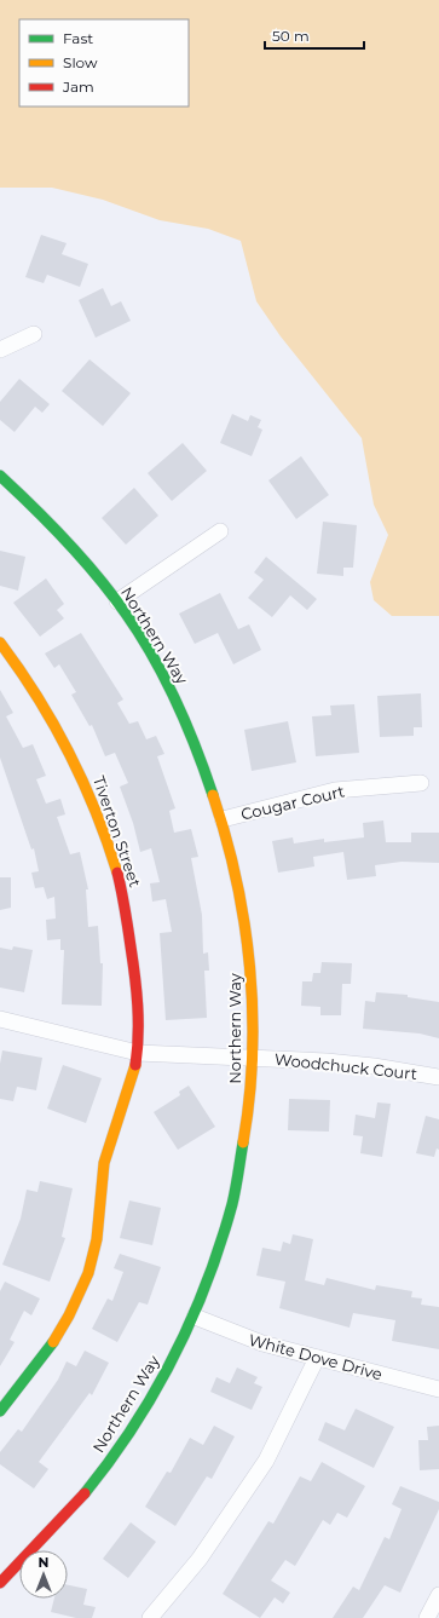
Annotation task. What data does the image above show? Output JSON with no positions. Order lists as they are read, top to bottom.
{
  "streets": {
    "street": [
      "Northern Way",
      "Cougar Court",
      "Tiverton Street",
      "Woodchuck Court",
      "White Dove Drive"
    ]
  },
  "crossings": [
    ["Northern Way", "Cougar Court"],
    ["Northern Way", "Woodchuck Court"],
    ["Northern Way", "White Dove Drive"],
    ["Tiverton Street", "Woodchuck Court"]
  ],
  "legend": ["Fast", "Slow", "Jam"],
  "scale_bar": "50 m",
  "north": "top"
}
